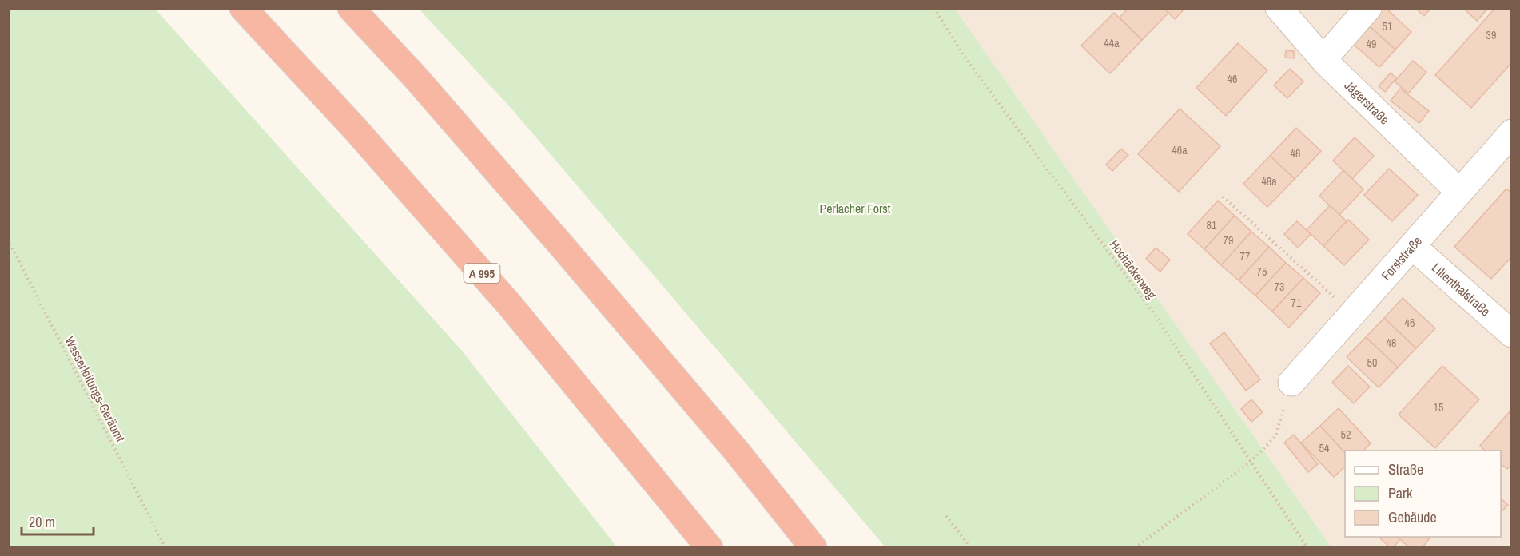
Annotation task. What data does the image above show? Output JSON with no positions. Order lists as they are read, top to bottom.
{
  "streets": {
    "highway": ["A 995"],
    "street": ["Jägerstraße", "Forststraße", "Lilienthalstraße"],
    "path": ["Hochäckerweg", "Wasserleitungs-Geräumt"]
  },
  "crossings": [
    ["Jägerstraße", "Forststraße"],
    ["Forststraße", "Lilienthalstraße"]
  ],
  "parks": ["Perlacher Forst"],
  "house_numbers": [
    "51",
    "39",
    "44a",
    "49",
    "46",
    "46a",
    "48",
    "48a",
    "81",
    "79",
    "77",
    "75",
    "73",
    "71",
    "46",
    "48",
    "50",
    "15",
    "52",
    "54"
  ],
  "legend": ["Straße", "Park", "Gebäude"],
  "scale_bar": "20 m"
}
